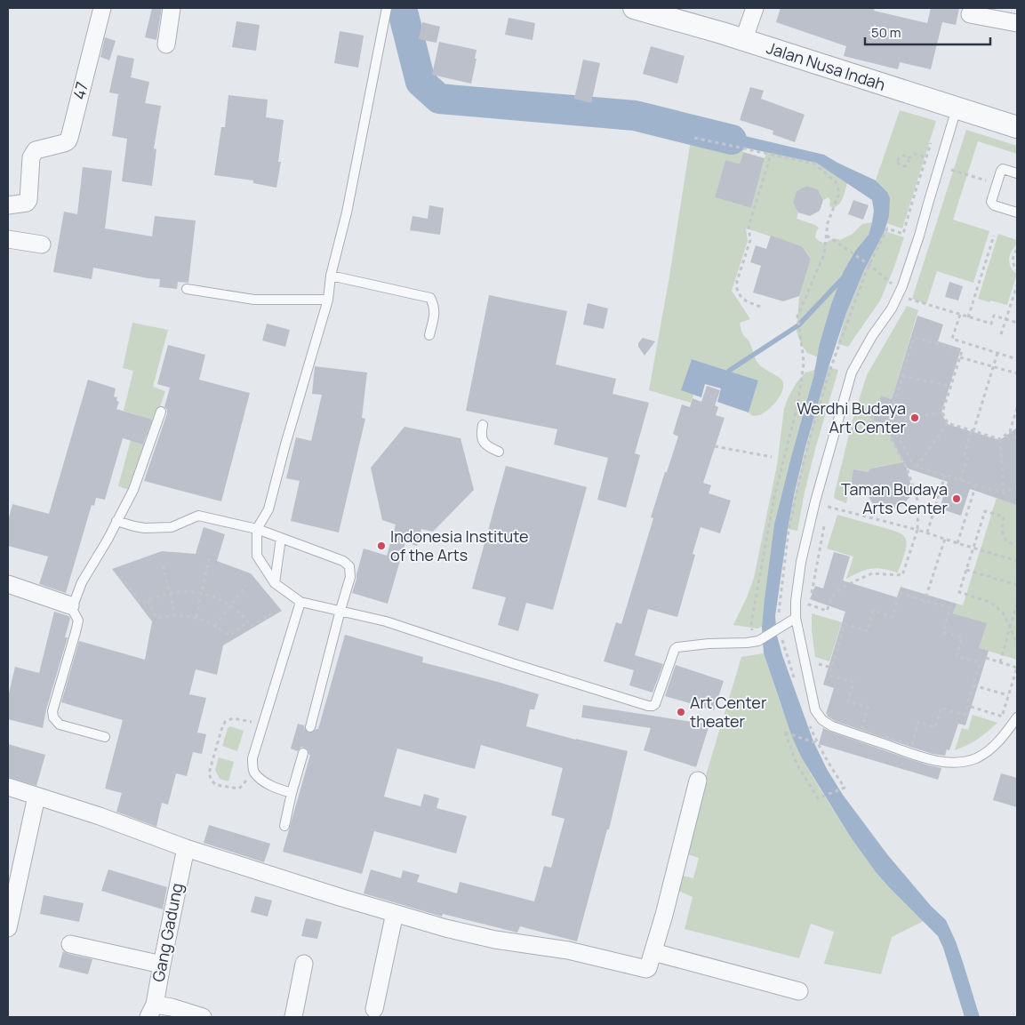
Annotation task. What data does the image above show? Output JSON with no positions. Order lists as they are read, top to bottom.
{
  "streets": {
    "street": ["Jalan Nusa Indah", "47", "Gang Gadung"]
  },
  "places": [
    "Werdhi Budaya Art Center",
    "Taman Budaya Arts Center",
    "Indonesia Institute of the Arts",
    "Art Center theater"
  ],
  "scale_bar": "50 m"
}
